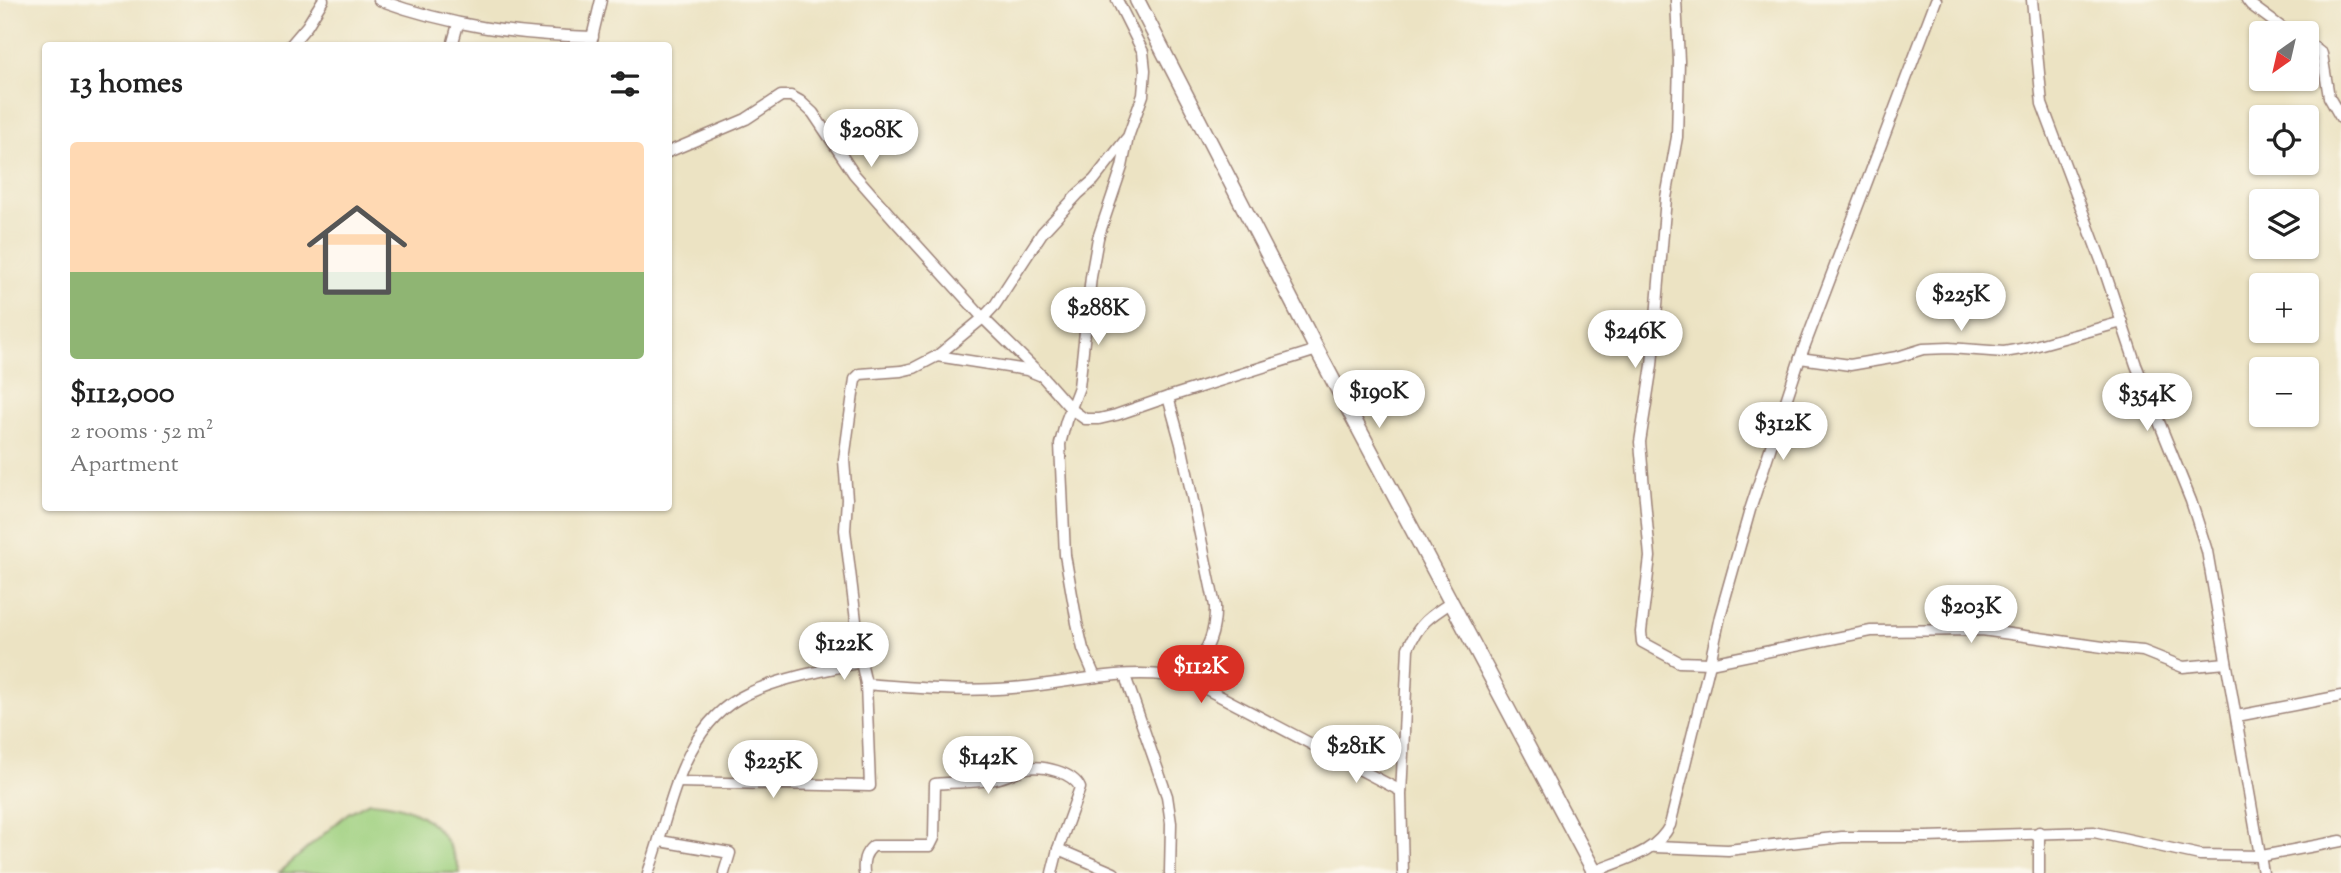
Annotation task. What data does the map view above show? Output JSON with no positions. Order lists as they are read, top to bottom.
{
  "north": "bottom left",
  "page": {
    "map_buttons": ["+", "−"],
    "heading": "13 homes",
    "price": [
      "$208K",
      "$225K",
      "$288K",
      "$246K",
      "$190K",
      "$354K",
      "$312K",
      "$203K",
      "$122K",
      "$112K",
      "$281K",
      "$142K",
      "$225K"
    ],
    "list": [
      {
        "name": "$112,000",
        "note": "2 rooms · 52 m² · Apartment"
      }
    ]
  }
}
